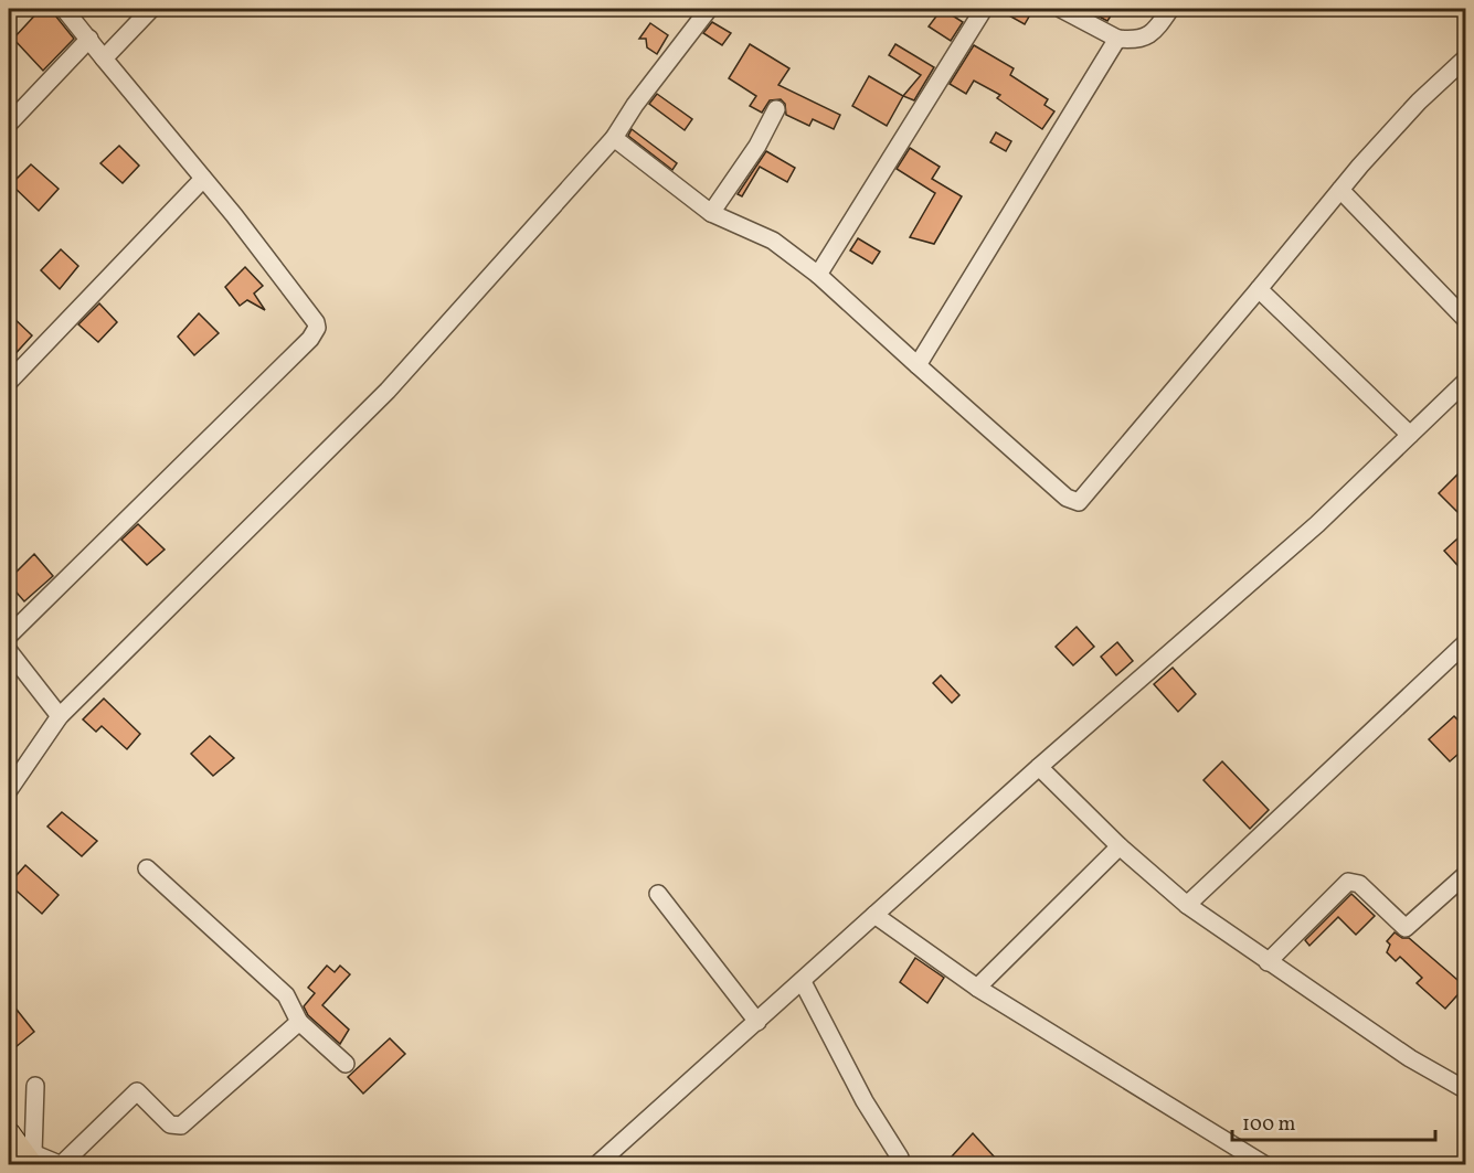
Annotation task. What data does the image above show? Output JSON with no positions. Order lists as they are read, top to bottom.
{
  "scale_bar": "100 m"
}
